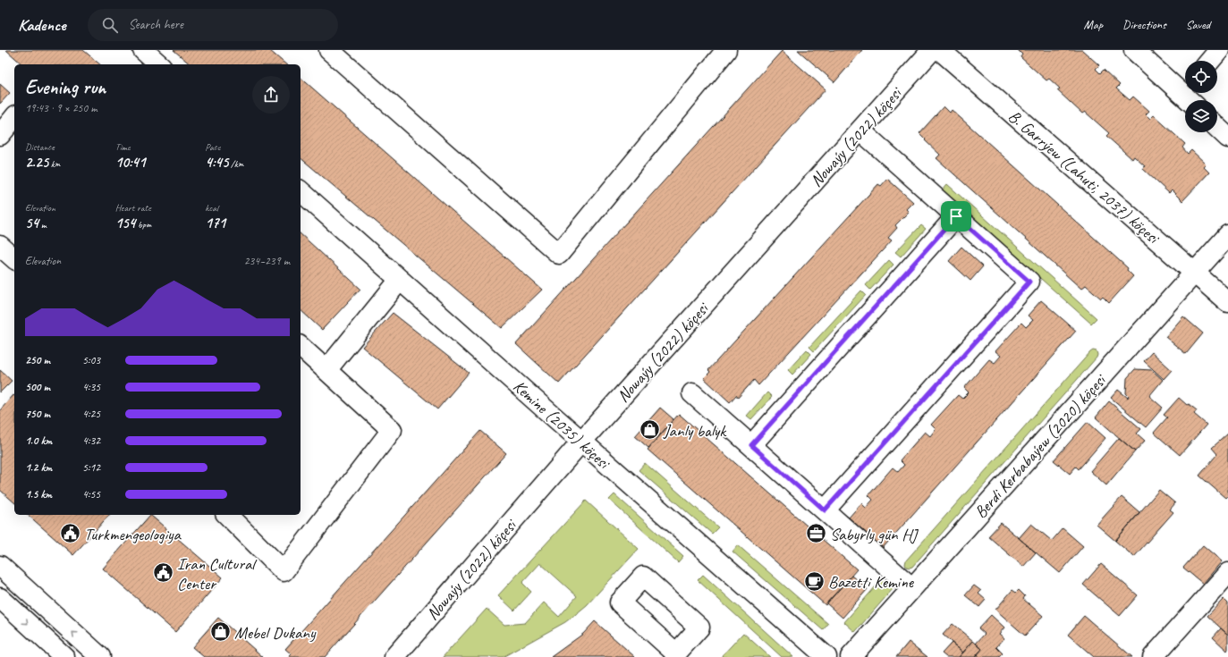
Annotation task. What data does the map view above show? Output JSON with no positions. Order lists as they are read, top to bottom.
{
  "streets": {
    "street": [
      "Nowaýy (2022) köçesi",
      "B. Garrýew (Lahuti, 2037) köçesi",
      "Kemine (2035) köçesi",
      "Berdi Kerbabaýew (2020) köçesi"
    ]
  },
  "crossings": [
    ["Nowaýy (2022) köçesi", "Kemine (2035) köçesi"],
    ["B. Garrýew (Lahuti, 2037) köçesi", "Berdi Kerbabaýew (2020) köçesi"]
  ],
  "places": {
    "shop": ["Janly balyk", "Mebel Dukany"],
    "public building": ["Turkmengeologiya", "Iran Cultural Center"],
    "office": ["Sabyrly gün HJ"],
    "cafe": ["Bazetti Kemine"]
  },
  "page": {
    "header": "Kadence",
    "search": "Search here",
    "nav": ["Map", "Directions", "Saved"],
    "heading": ["Evening run", "19:43 · 9 × 250 m"],
    "stats": [
      ["Distance", "2.25 km"],
      ["Time", "10:41"],
      ["Pace", "4:45 /km"],
      ["Elevation", "54 m"],
      ["Heart rate", "154 bpm"],
      ["kcal", "171"]
    ],
    "chart": ["Elevation", "234–239 m"],
    "list": [
      {
        "name": "250 m",
        "note": "5:03"
      },
      {
        "name": "500 m",
        "note": "4:35"
      },
      {
        "name": "750 m",
        "note": "4:25"
      },
      {
        "name": "1.0 km",
        "note": "4:32"
      },
      {
        "name": "1.2 km",
        "note": "5:12"
      },
      {
        "name": "1.5 km",
        "note": "4:55"
      }
    ]
  }
}
